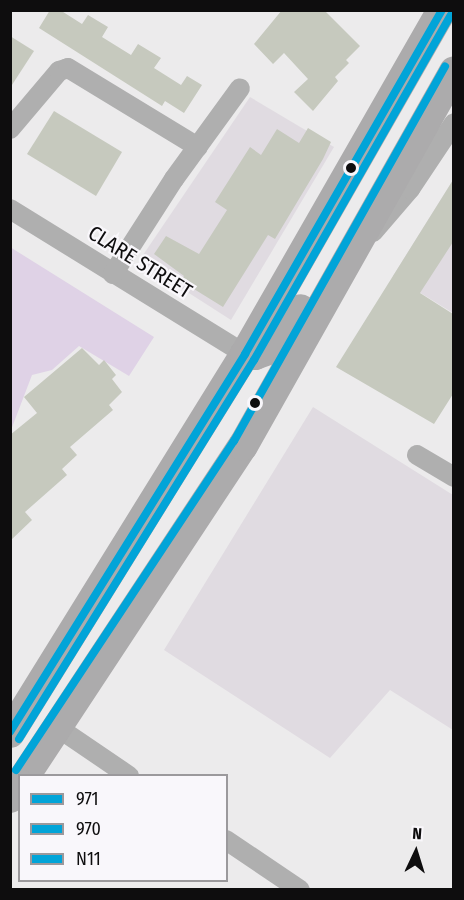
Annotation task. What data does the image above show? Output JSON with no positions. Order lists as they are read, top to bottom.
{
  "streets": {
    "street": ["CLARE STREET"]
  },
  "lines": ["transit line 971", "transit line 970", "transit line N11"],
  "legend": ["971", "970", "N11"],
  "north": "top"
}
